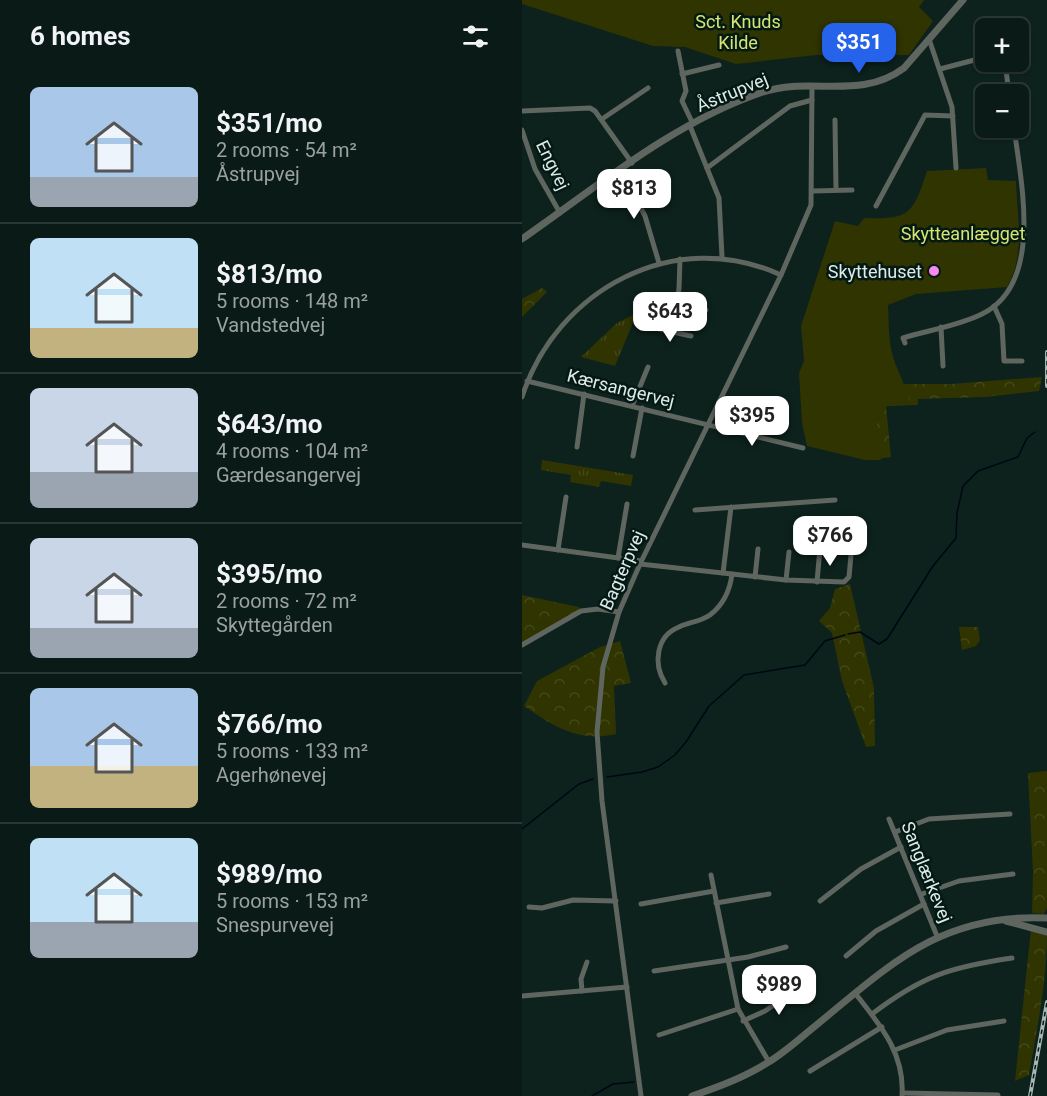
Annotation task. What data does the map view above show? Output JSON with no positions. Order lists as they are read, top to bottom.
{
  "streets": {
    "street": [
      "Åstrupvej",
      "Engvej",
      "Kærsangervej",
      "Bagterpvej",
      "Sanglærkevej"
    ]
  },
  "crossings": [
    ["Åstrupvej", "Engvej"],
    ["Åstrupvej", "Bagterpvej"],
    ["Kærsangervej", "Bagterpvej"]
  ],
  "parks": ["Sct. Knuds Kilde", "Skytteanlægget"],
  "places": ["Skyttehuset"],
  "page": {
    "heading": "6 homes",
    "map_buttons": ["+", "−"],
    "price": [
      "$351",
      "$813",
      "$643",
      "$395",
      "$766",
      "$989"
    ],
    "list": [
      {
        "name": "$351/mo",
        "note": "2 rooms · 54 m² · Åstrupvej"
      },
      {
        "name": "$813/mo",
        "note": "5 rooms · 148 m² · Vandstedvej"
      },
      {
        "name": "$643/mo",
        "note": "4 rooms · 104 m² · Gærdesangervej"
      },
      {
        "name": "$395/mo",
        "note": "2 rooms · 72 m² · Skyttegården"
      },
      {
        "name": "$766/mo",
        "note": "5 rooms · 133 m² · Agerhønevej"
      },
      {
        "name": "$989/mo",
        "note": "5 rooms · 153 m² · Snespurvevej"
      }
    ]
  }
}
